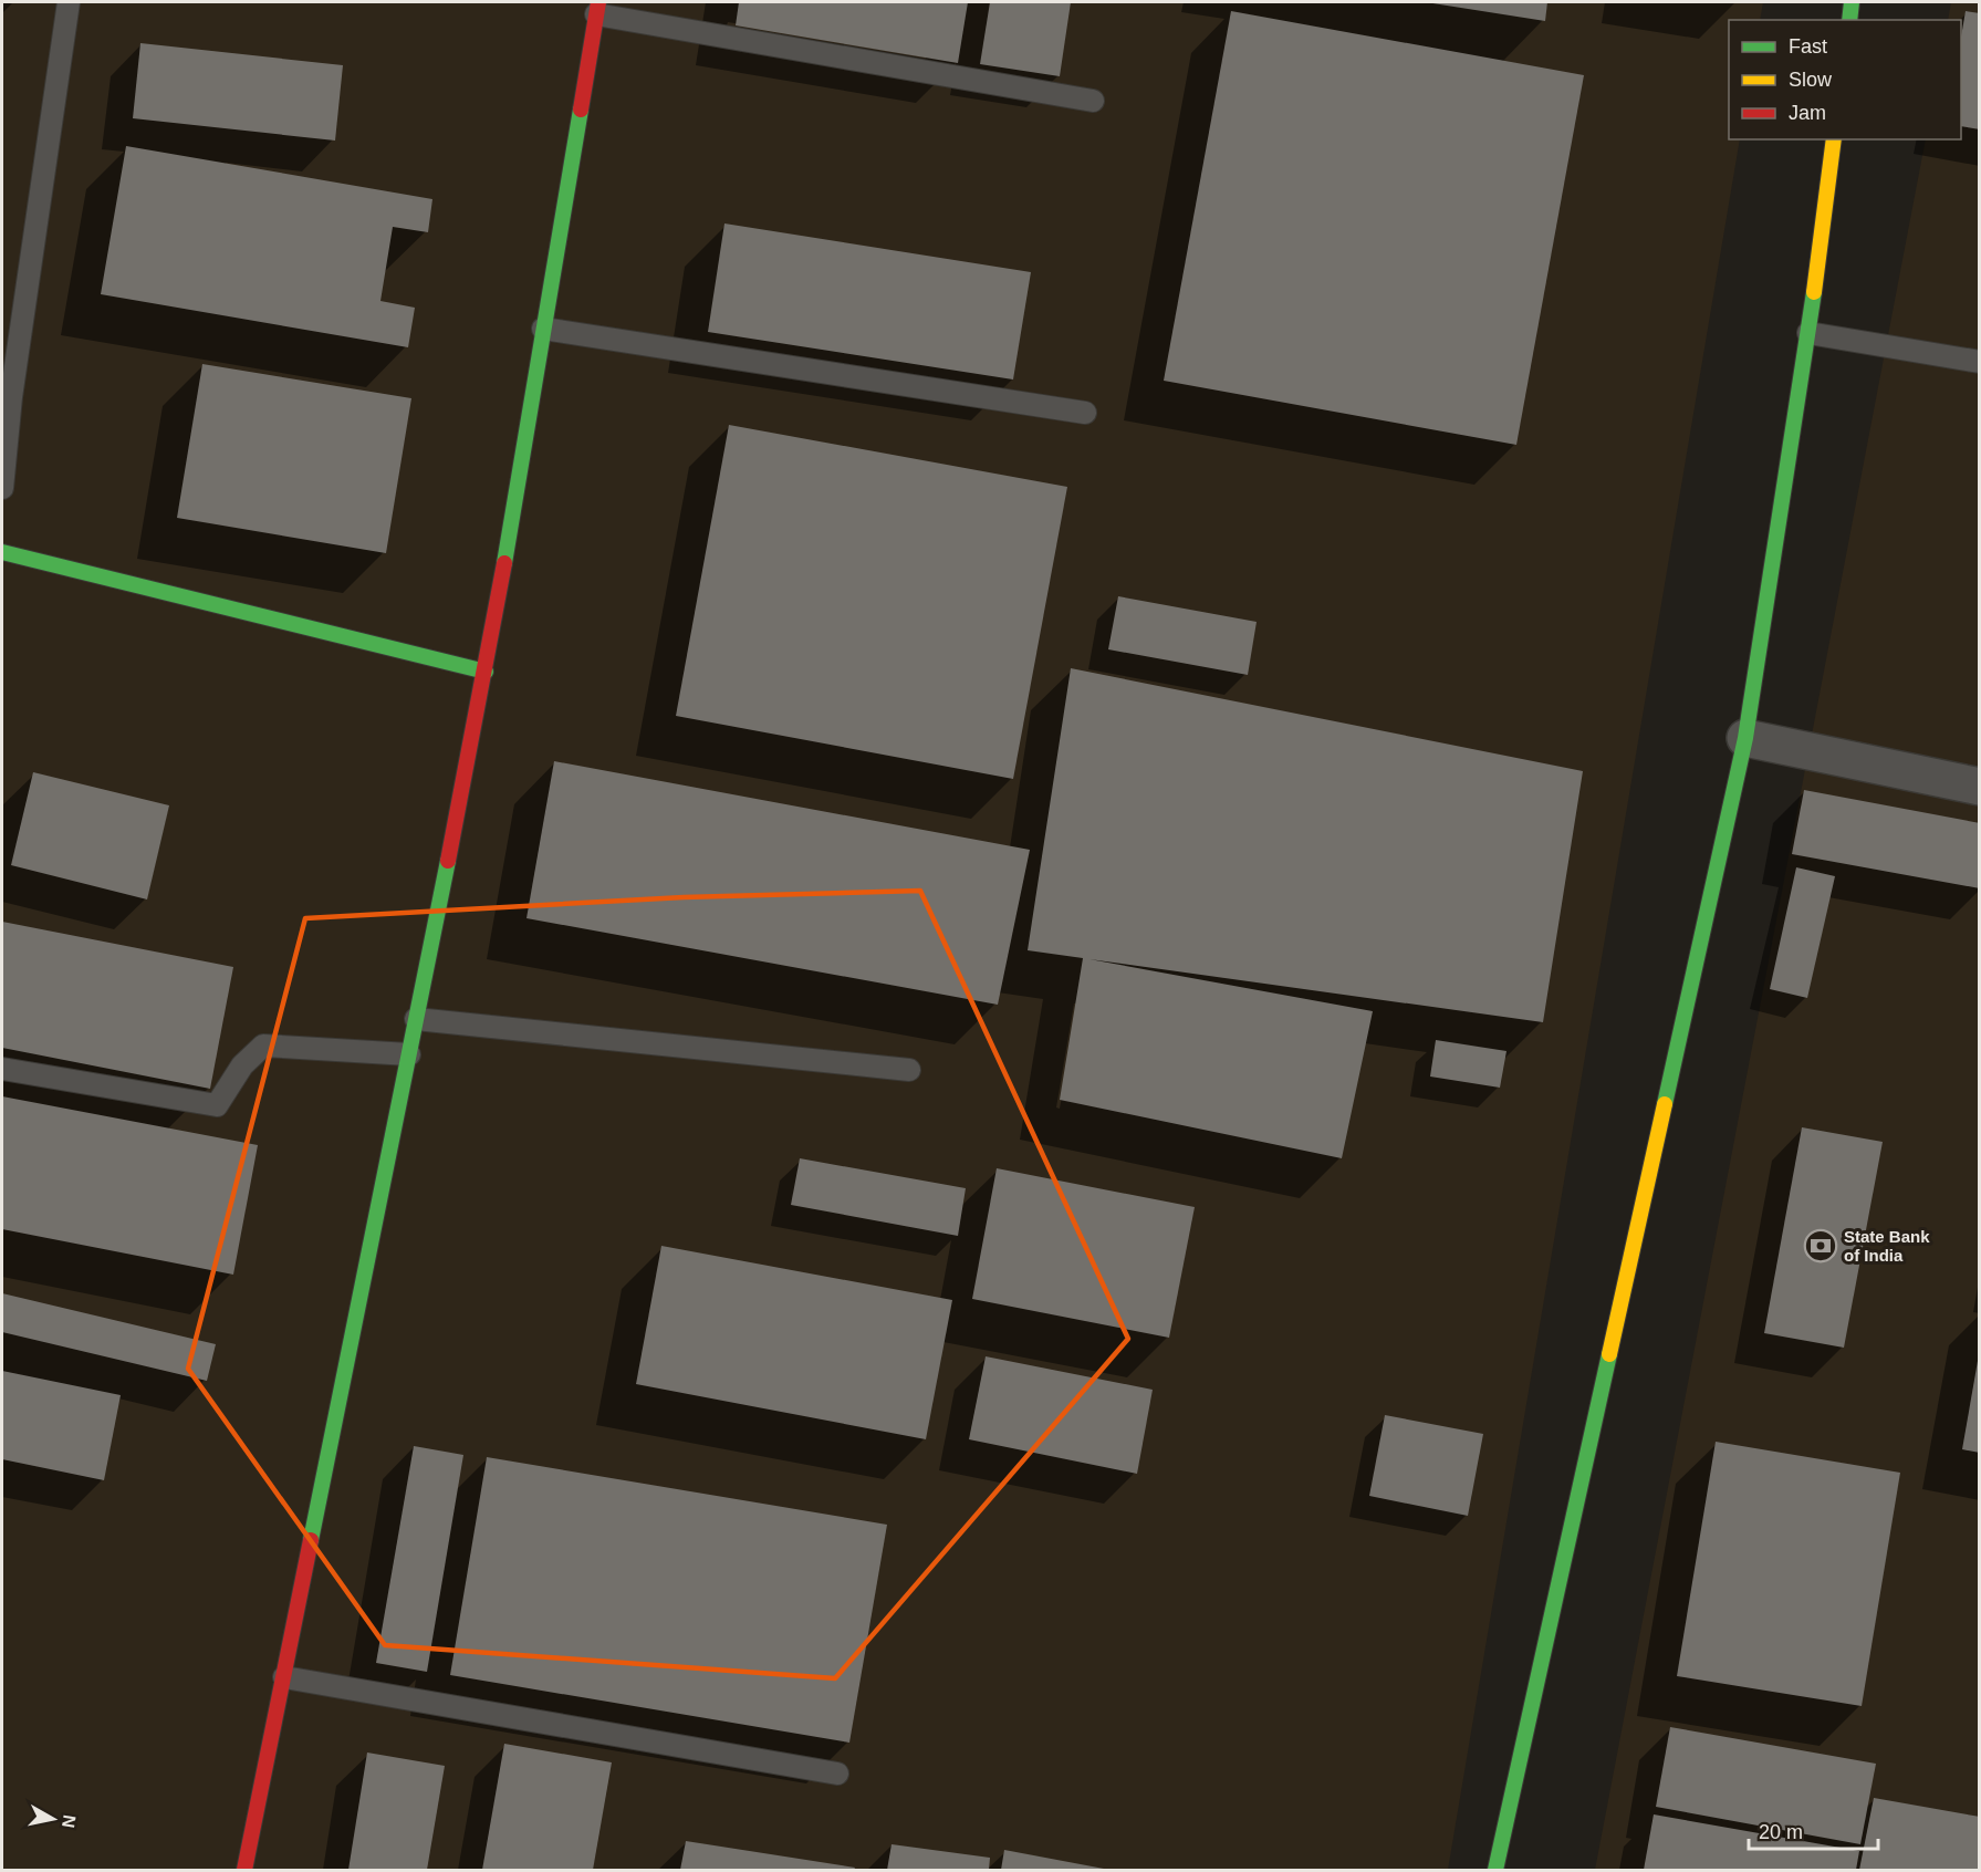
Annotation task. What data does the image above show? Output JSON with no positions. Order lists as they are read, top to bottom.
{
  "places": {
    "bank": ["State Bank of India"]
  },
  "legend": ["Fast", "Slow", "Jam"],
  "scale_bar": "20 m",
  "north": "right"
}
